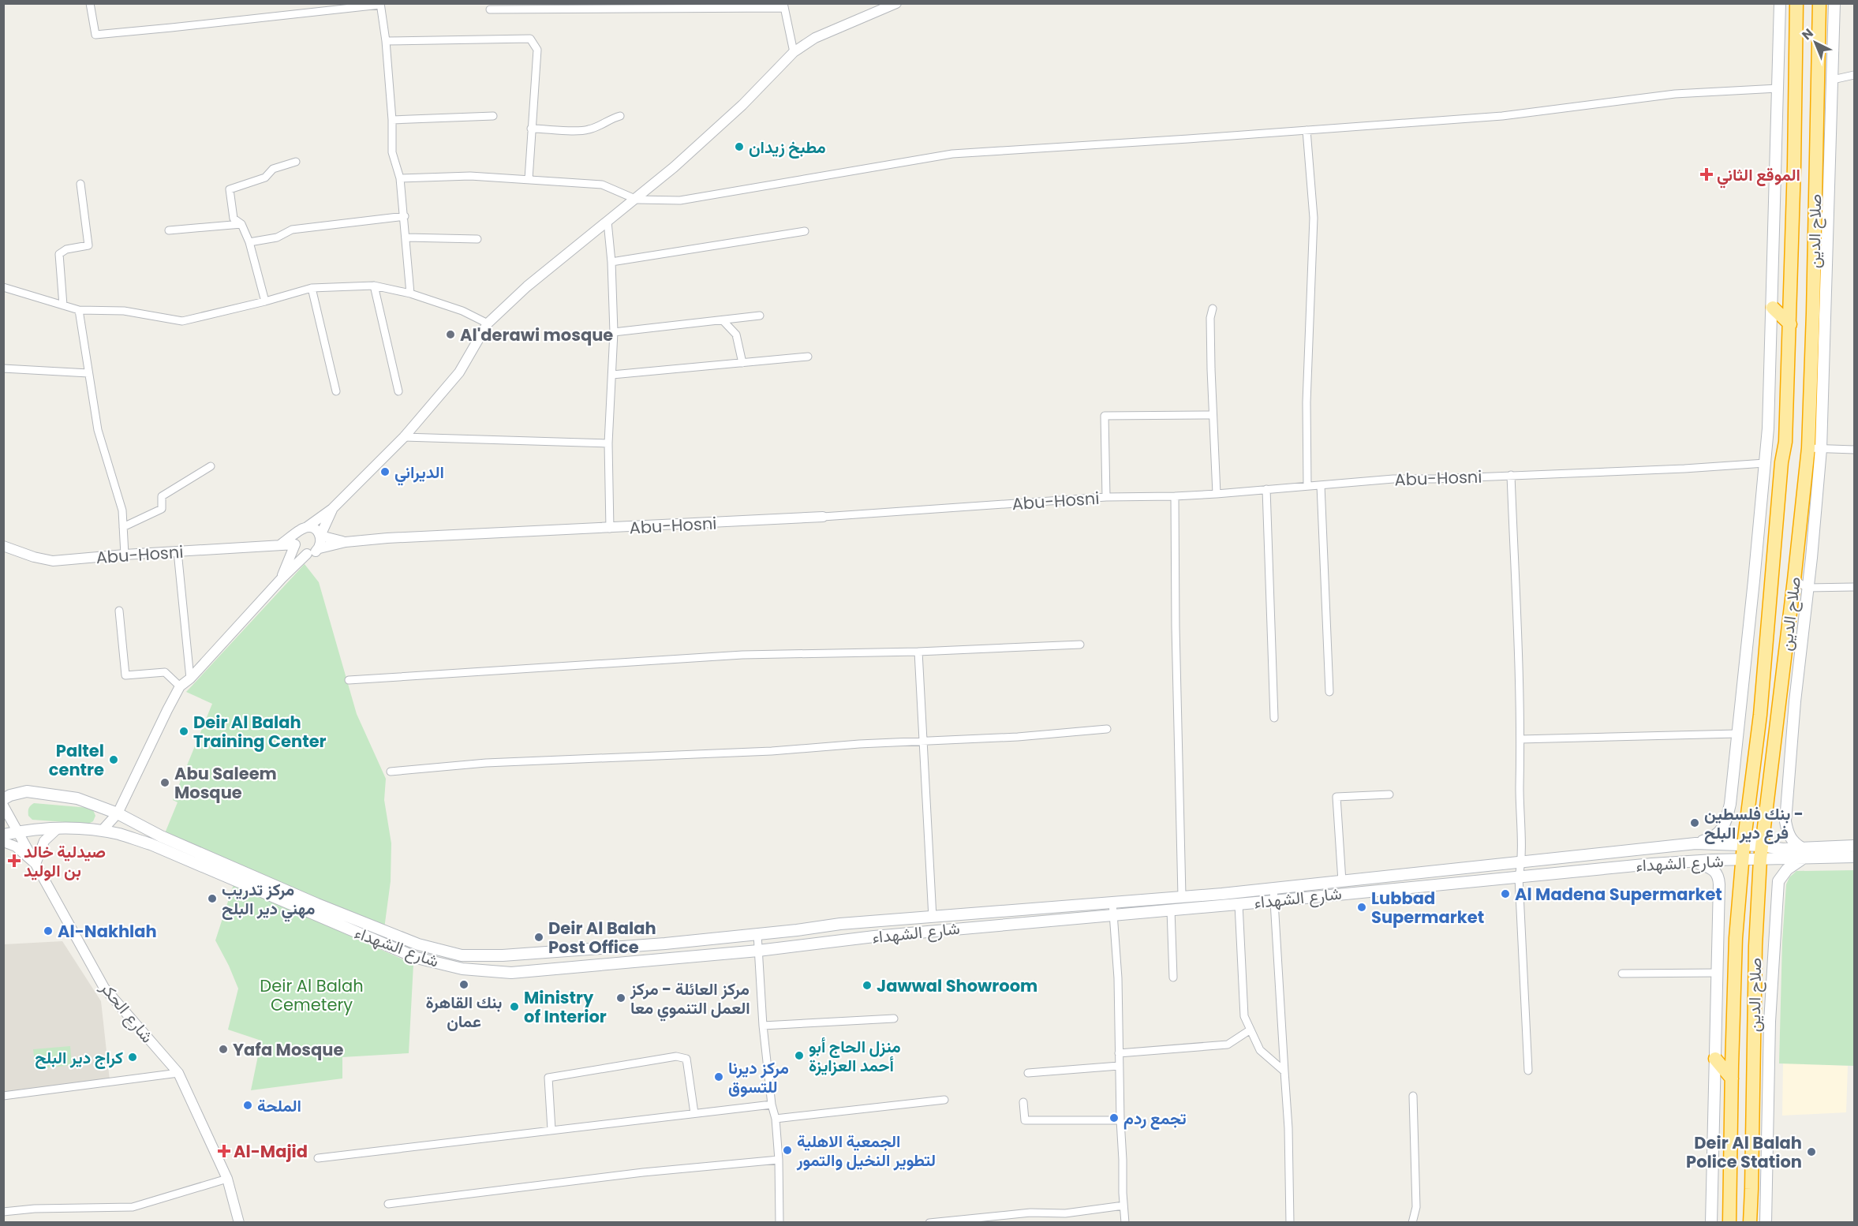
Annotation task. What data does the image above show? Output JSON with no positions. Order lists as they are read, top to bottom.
{
  "streets": {
    "highway": ["صلاح الدين"],
    "main road": ["شارع الشهداء"],
    "street": ["Abu-Hosni", "شارع الحكر"]
  },
  "crossings": [
    ["صلاح الدين", "شارع الشهداء"],
    ["شارع الشهداء", "شارع الحكر"]
  ],
  "parks": ["Deir Al Balah Cemetery"],
  "places": {
    "other": [
      "مطبخ زيدان",
      "Al'derawi mosque",
      "الديراني",
      "Deir Al Balah Training Center",
      "Paltel centre",
      "Abu Saleem Mosque",
      "بنك فلسطين - فرع دير البلح",
      "Al Madena Supermarket",
      "مركز تدريب مهني دير البلح",
      "Lubbad Supermarket",
      "Al-Nakhlah",
      "Deir Al Balah Post Office",
      "بنك القاهرة عمان",
      "Jawwal Showroom",
      "مركز العائلة - مركز العمل التنموي معا",
      "Ministry of Interior",
      "Yafa Mosque",
      "منزل الحاج أبو أحمد العزايزة",
      "كراج دير البلح",
      "مركز ديرنا للتسوق",
      "الملحة",
      "تجمع ردم",
      "الجمعية الاهلية لتطوير النخيل والتمور",
      "Deir Al Balah Police Station"
    ],
    "health": ["الموقع الثاني", "صيدلية خالد بن الوليد", "Al-Majid"]
  },
  "north": "top left"
}
